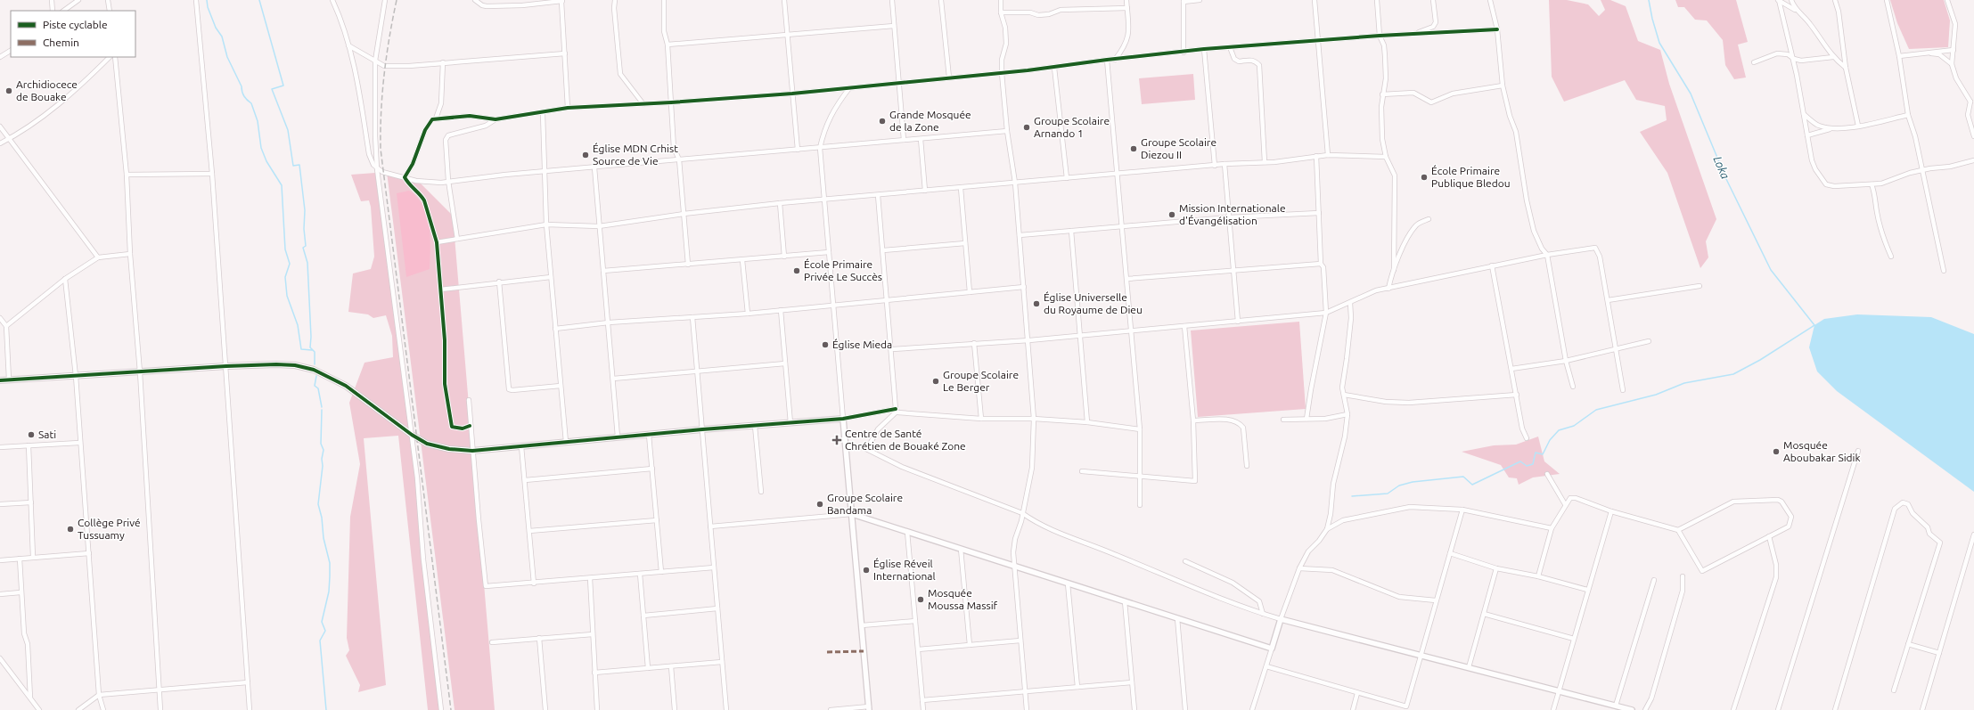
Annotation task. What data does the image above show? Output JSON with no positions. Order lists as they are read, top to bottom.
{
  "water": ["Loka"],
  "places": {
    "other": [
      "Archidiocece de Bouake",
      "Grande Mosquée de la Zone",
      "Groupe Scolaire Arnando 1",
      "Groupe Scolaire Diezou II",
      "Église MDN Crhist Source de Vie",
      "École Primaire Publique Bledou",
      "Mission Internationale d'Évangélisation",
      "École Primaire Privée Le Succès",
      "Église Universelle du Royaume de Dieu",
      "Église Mieda",
      "Groupe Scolaire Le Berger",
      "Sati",
      "Mosquée Aboubakar Sidik",
      "Groupe Scolaire Bandama",
      "Collège Privé Tussuamy",
      "Église Réveil International",
      "Mosquée Moussa Massif"
    ],
    "health": ["Centre de Santé Chrétien de Bouaké Zone"]
  },
  "legend": ["Piste cyclable", "Chemin"]
}
